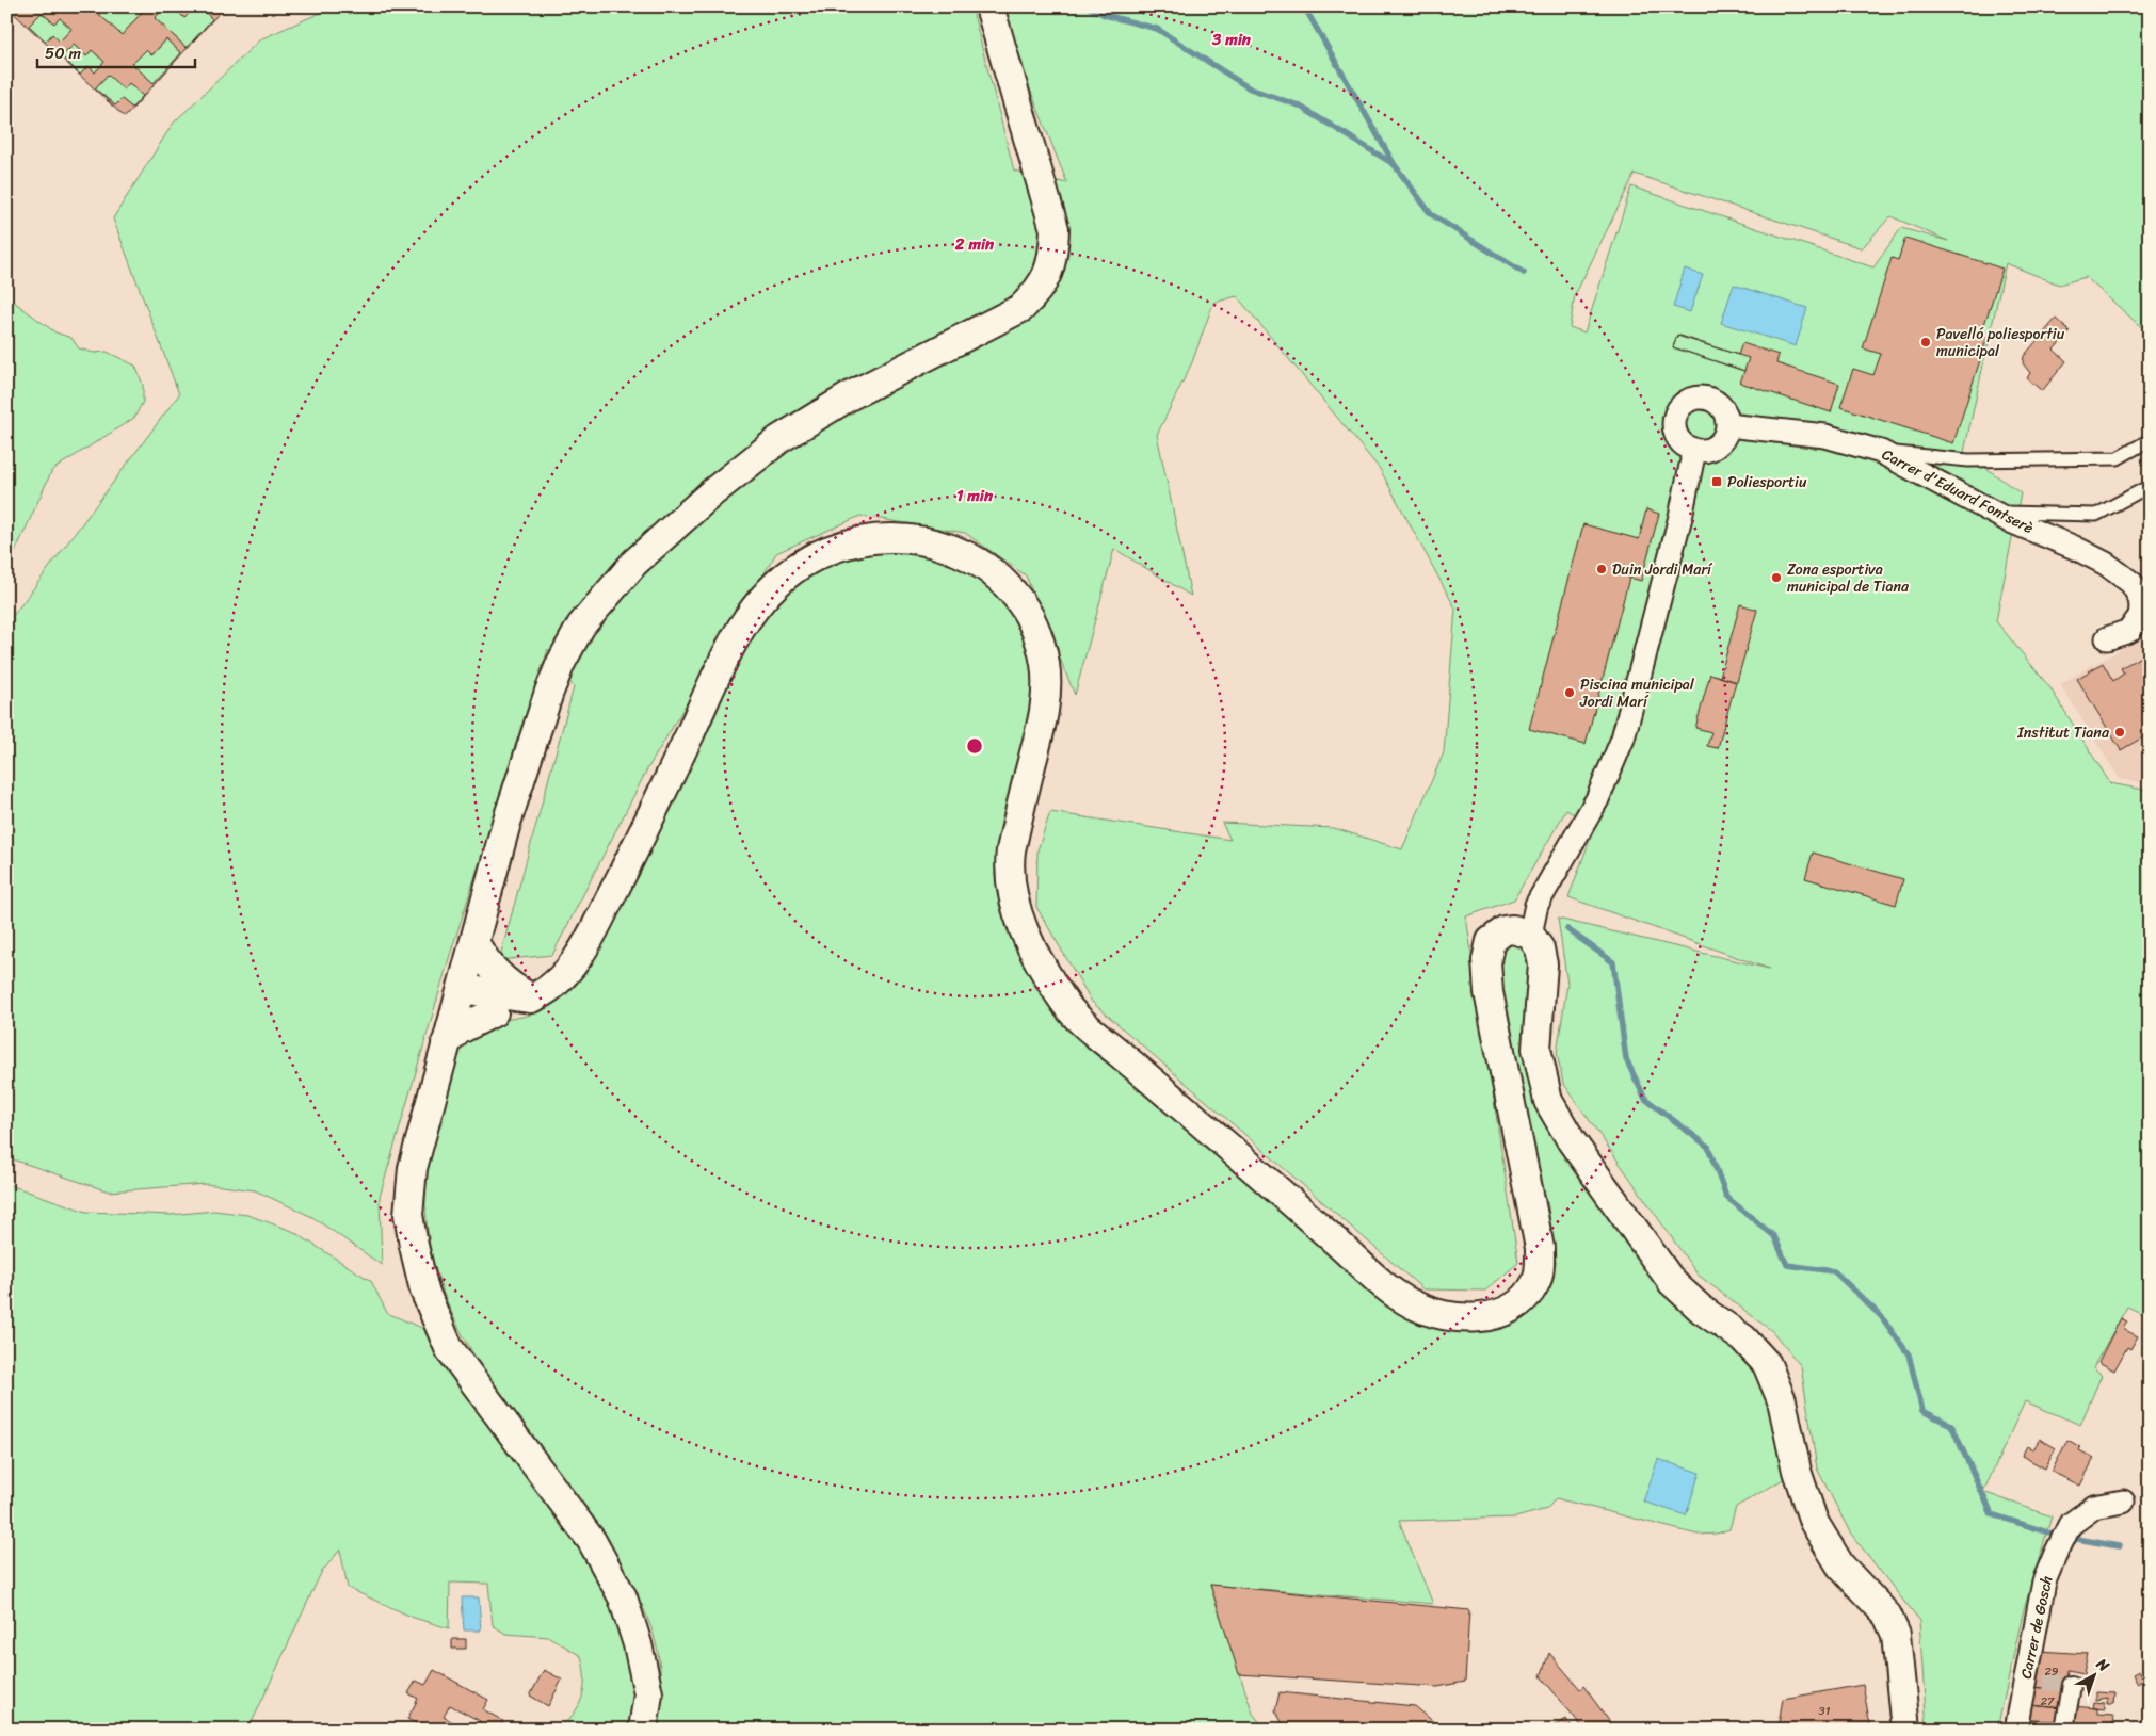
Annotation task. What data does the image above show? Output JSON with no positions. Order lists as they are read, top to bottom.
{
  "streets": {
    "street": ["Carrer d'Eduard Fontserè", "Carrer de Gosch"]
  },
  "places": {
    "other": [
      "Pavelló poliesportiu municipal",
      "Duin Jordi Marí",
      "Zona esportiva municipal de Tiana",
      "Piscina municipal Jordi Marí",
      "Institut Tiana"
    ],
    "transit": ["Poliesportiu"]
  },
  "house_numbers": ["29", "27", "31"],
  "scale_bar": "50 m",
  "north": "top right",
  "rings": ["3 min", "2 min", "1 min"]
}
